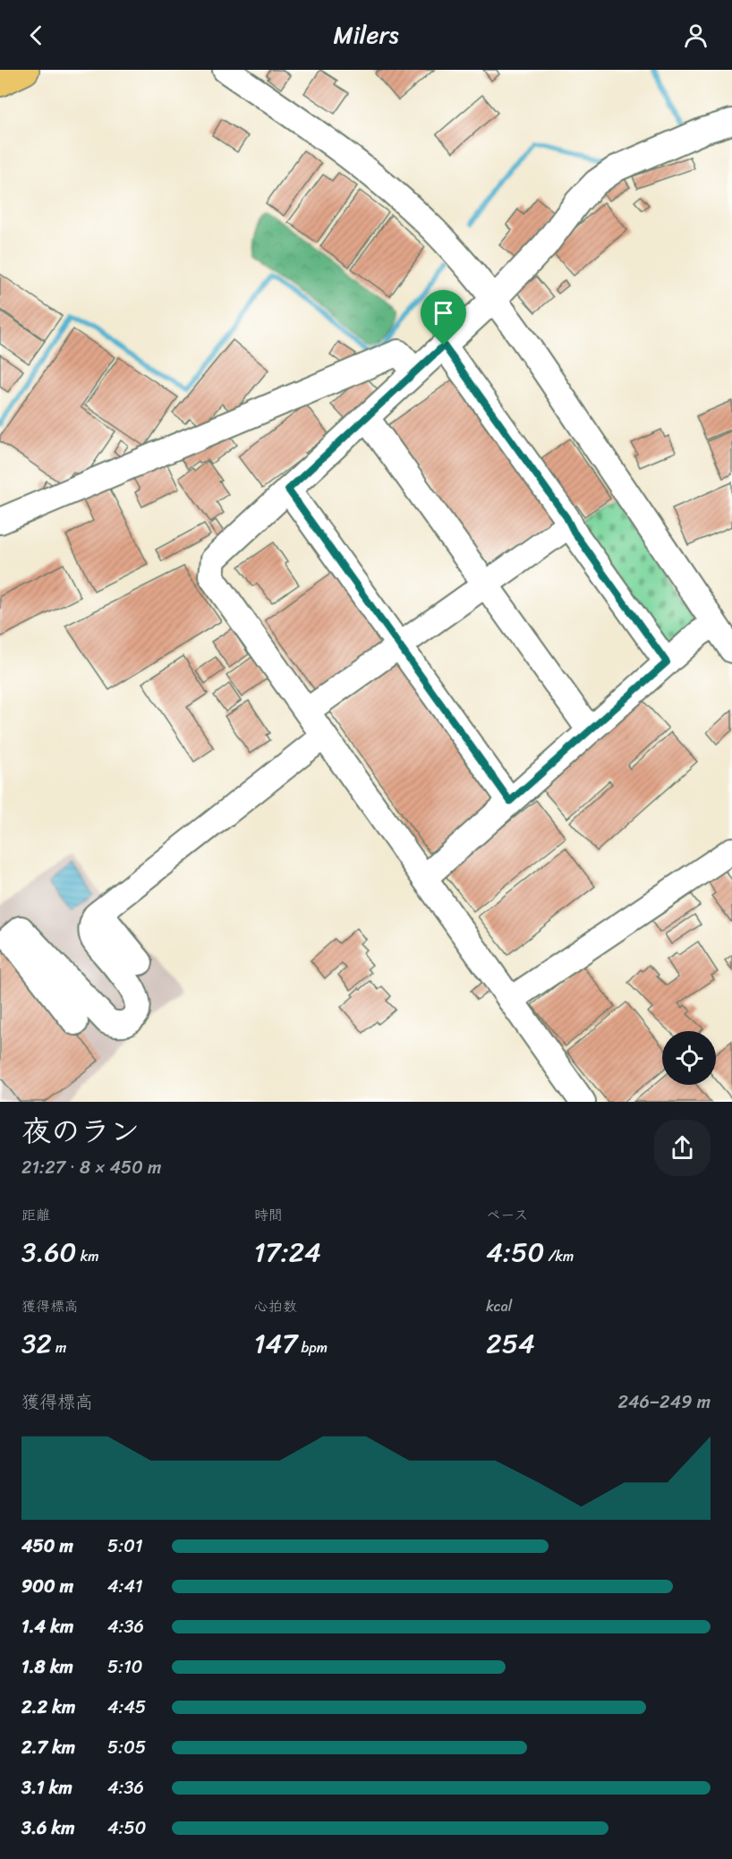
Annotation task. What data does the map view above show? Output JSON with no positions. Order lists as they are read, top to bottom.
{
  "page": {
    "header": "Milers",
    "heading": ["夜のラン", "21:27 · 8 × 450 m"],
    "stats": [
      ["距離", "3.60 km"],
      ["時間", "17:24"],
      ["ペース", "4:50 /km"],
      ["獲得標高", "32 m"],
      ["心拍数", "147 bpm"],
      ["kcal", "254"]
    ],
    "chart": ["獲得標高", "246–249 m"],
    "list": [
      {
        "name": "450 m",
        "note": "5:01"
      },
      {
        "name": "900 m",
        "note": "4:41"
      },
      {
        "name": "1.4 km",
        "note": "4:36"
      },
      {
        "name": "1.8 km",
        "note": "5:10"
      },
      {
        "name": "2.2 km",
        "note": "4:45"
      },
      {
        "name": "2.7 km",
        "note": "5:05"
      },
      {
        "name": "3.1 km",
        "note": "4:36"
      },
      {
        "name": "3.6 km",
        "note": "4:50"
      }
    ]
  }
}
